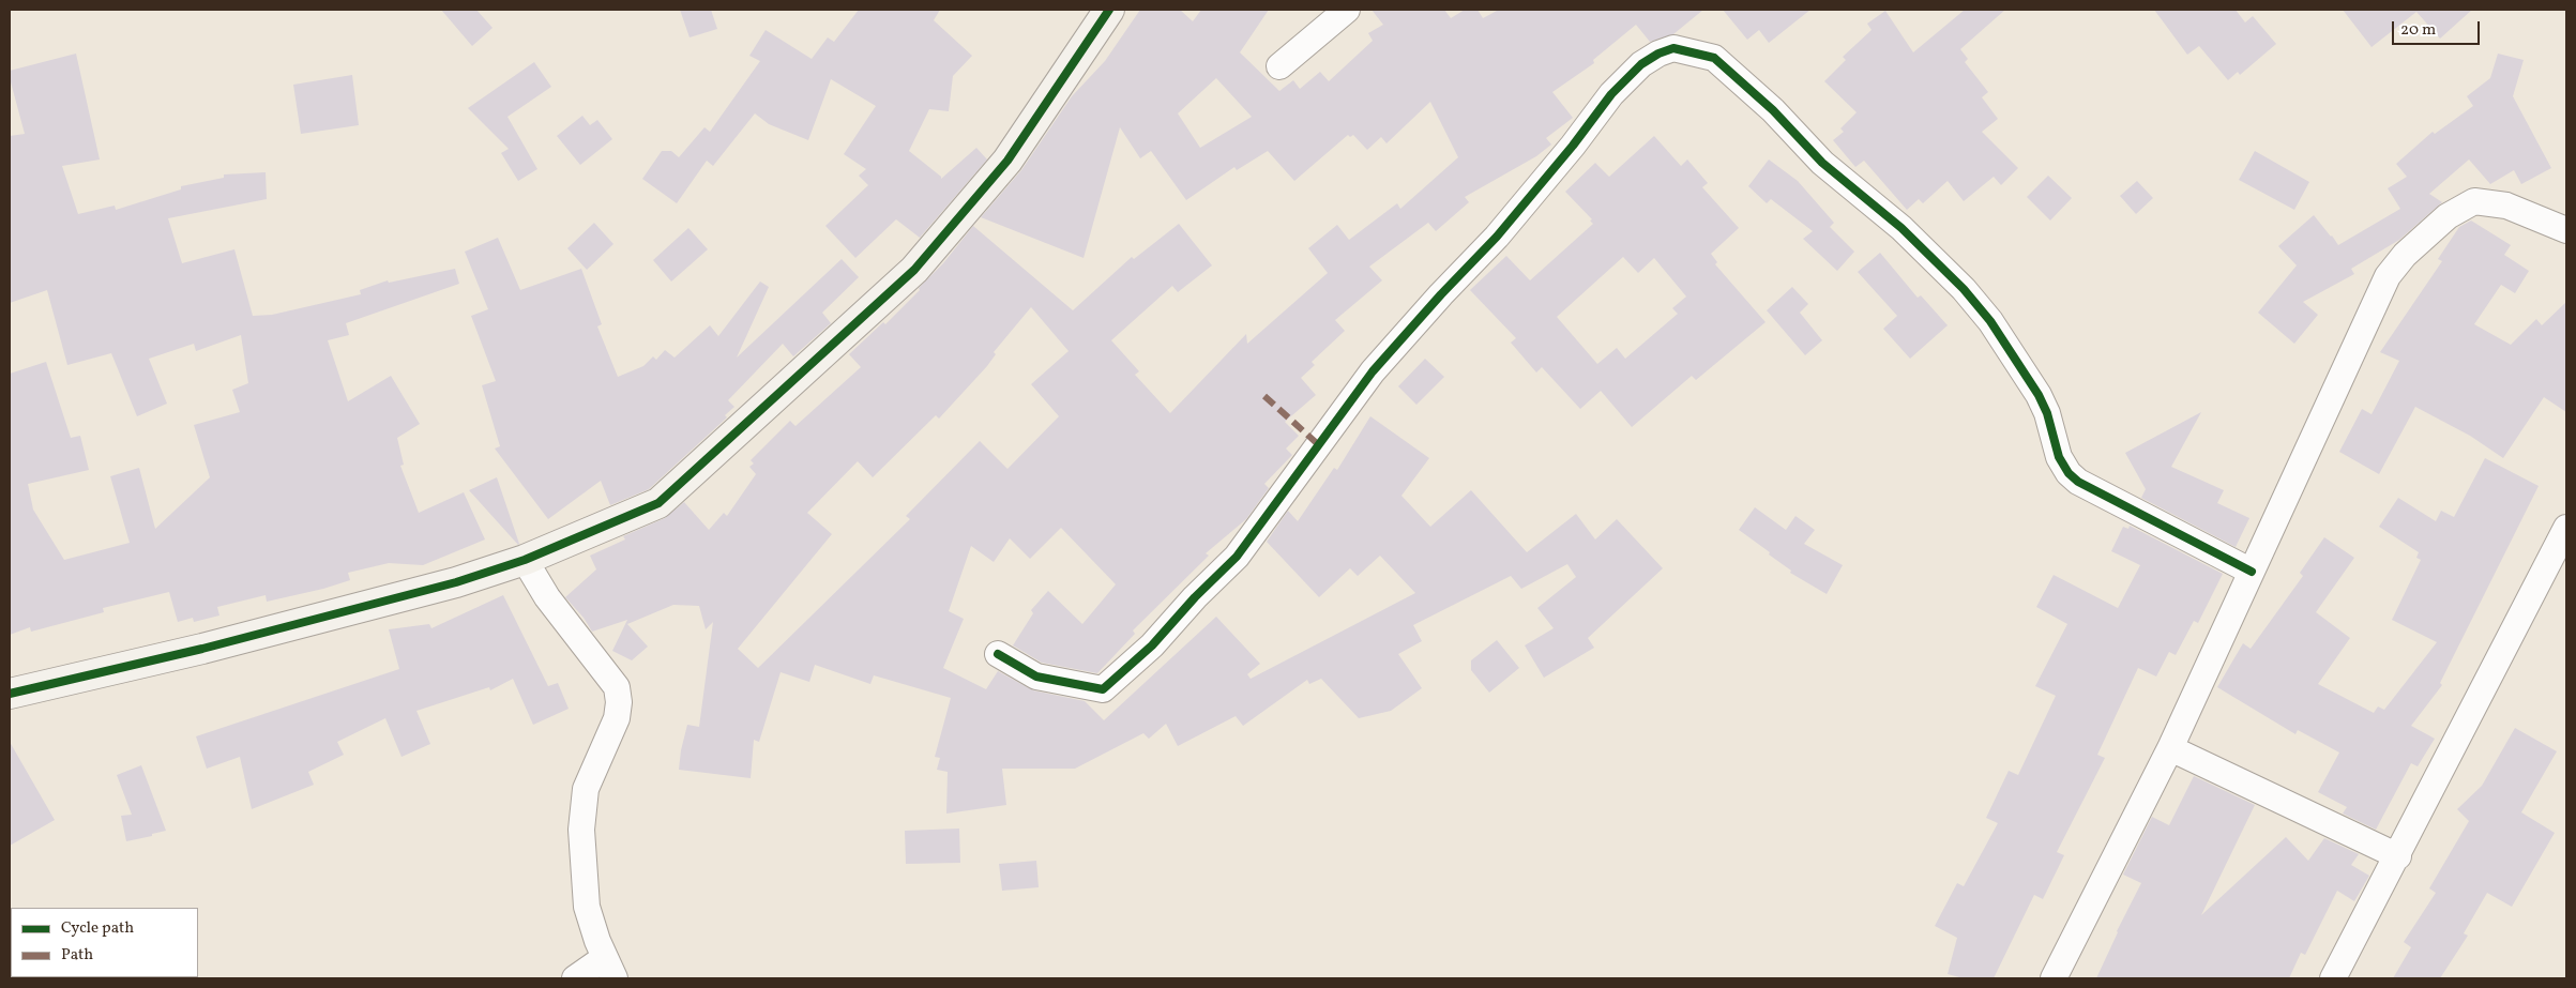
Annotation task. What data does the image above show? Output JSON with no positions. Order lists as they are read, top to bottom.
{
  "legend": ["Cycle path", "Path"],
  "scale_bar": "20 m"
}
